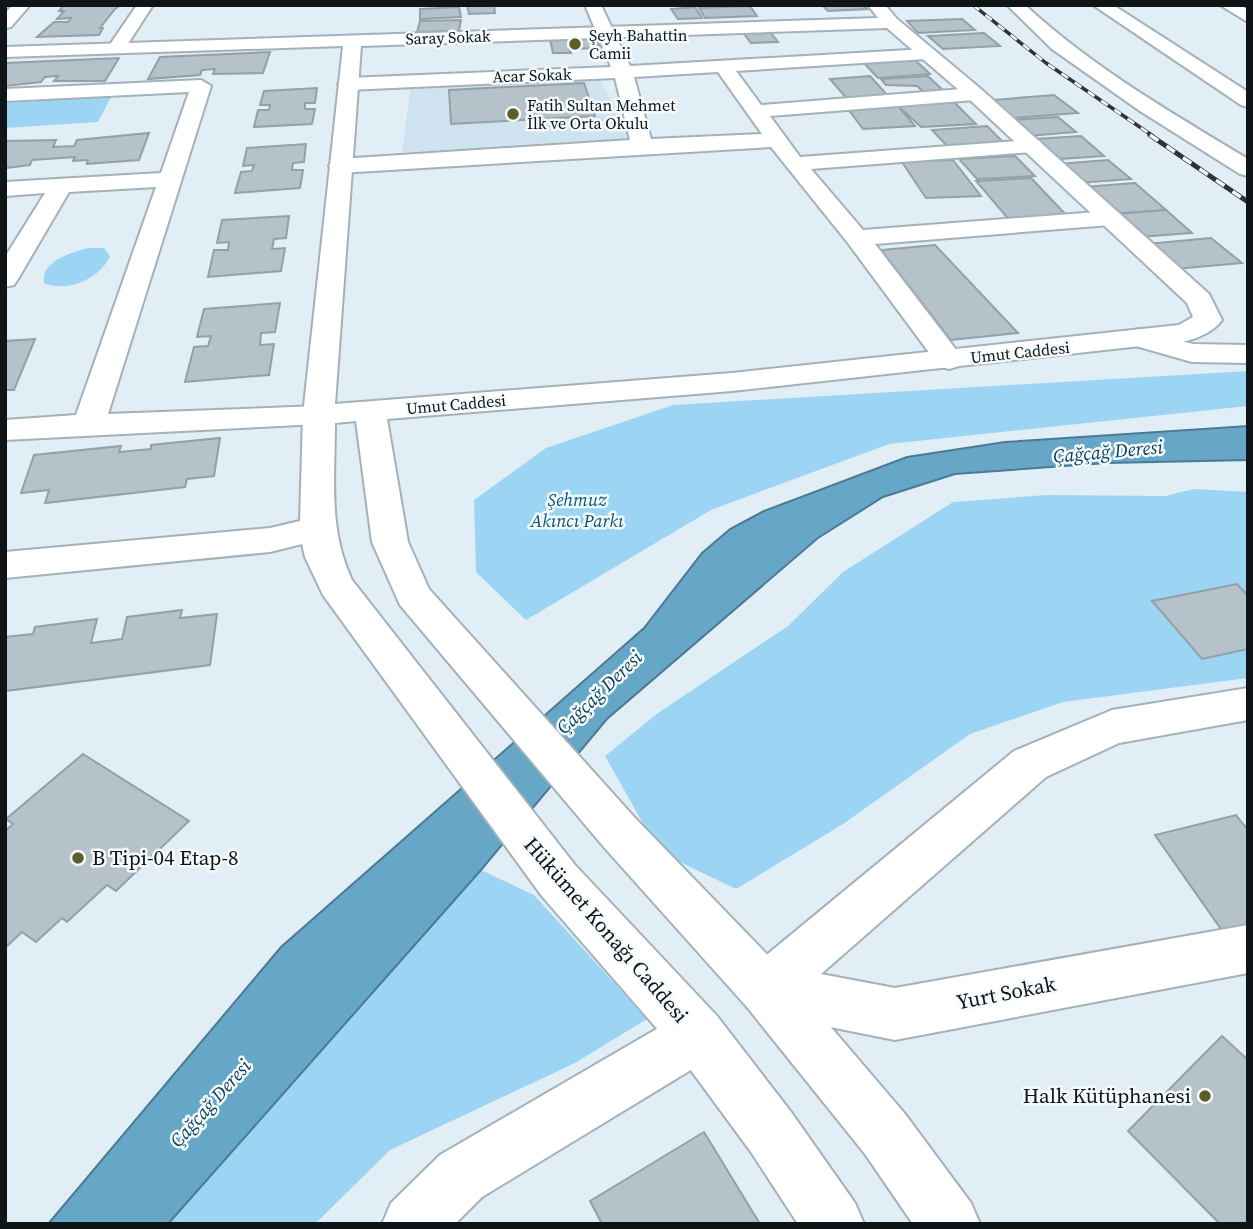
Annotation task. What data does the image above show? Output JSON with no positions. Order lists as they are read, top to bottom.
{
  "streets": {
    "street": [
      "Saray Sokak",
      "Acar Sokak",
      "Umut Caddesi",
      "Hükümet Konağı Caddesi",
      "Yurt Sokak"
    ]
  },
  "crossings": [
    ["Saray Sokak", "Umut Caddesi"],
    ["Saray Sokak", "Hükümet Konağı Caddesi"],
    ["Acar Sokak", "Umut Caddesi"],
    ["Acar Sokak", "Hükümet Konağı Caddesi"],
    ["Umut Caddesi", "Hükümet Konağı Caddesi"]
  ],
  "water": ["Çağçağ Deresi"],
  "parks": ["Şehmuz Akıncı Parkı"],
  "places": [
    "Şeyh Bahattin Camii",
    "Fatih Sultan Mehmet İlk ve Orta Okulu",
    "B Tipi-04 Etap-8",
    "Halk Kütüphanesi"
  ]
}
